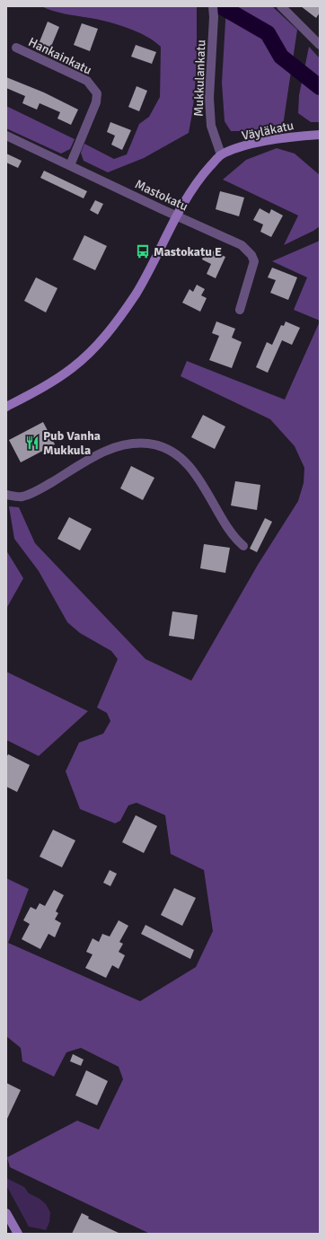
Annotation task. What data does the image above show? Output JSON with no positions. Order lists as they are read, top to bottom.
{
  "streets": {
    "street": [
      "Hankainkatu",
      "Mukkulankatu",
      "Väyläkatu",
      "Mastokatu"
    ]
  },
  "crossings": [
    ["Hankainkatu", "Mastokatu"],
    ["Mukkulankatu", "Väyläkatu"]
  ],
  "places": {
    "bus stop": ["Mastokatu E"],
    "restaurant": ["Pub Vanha Mukkula"]
  }
}
